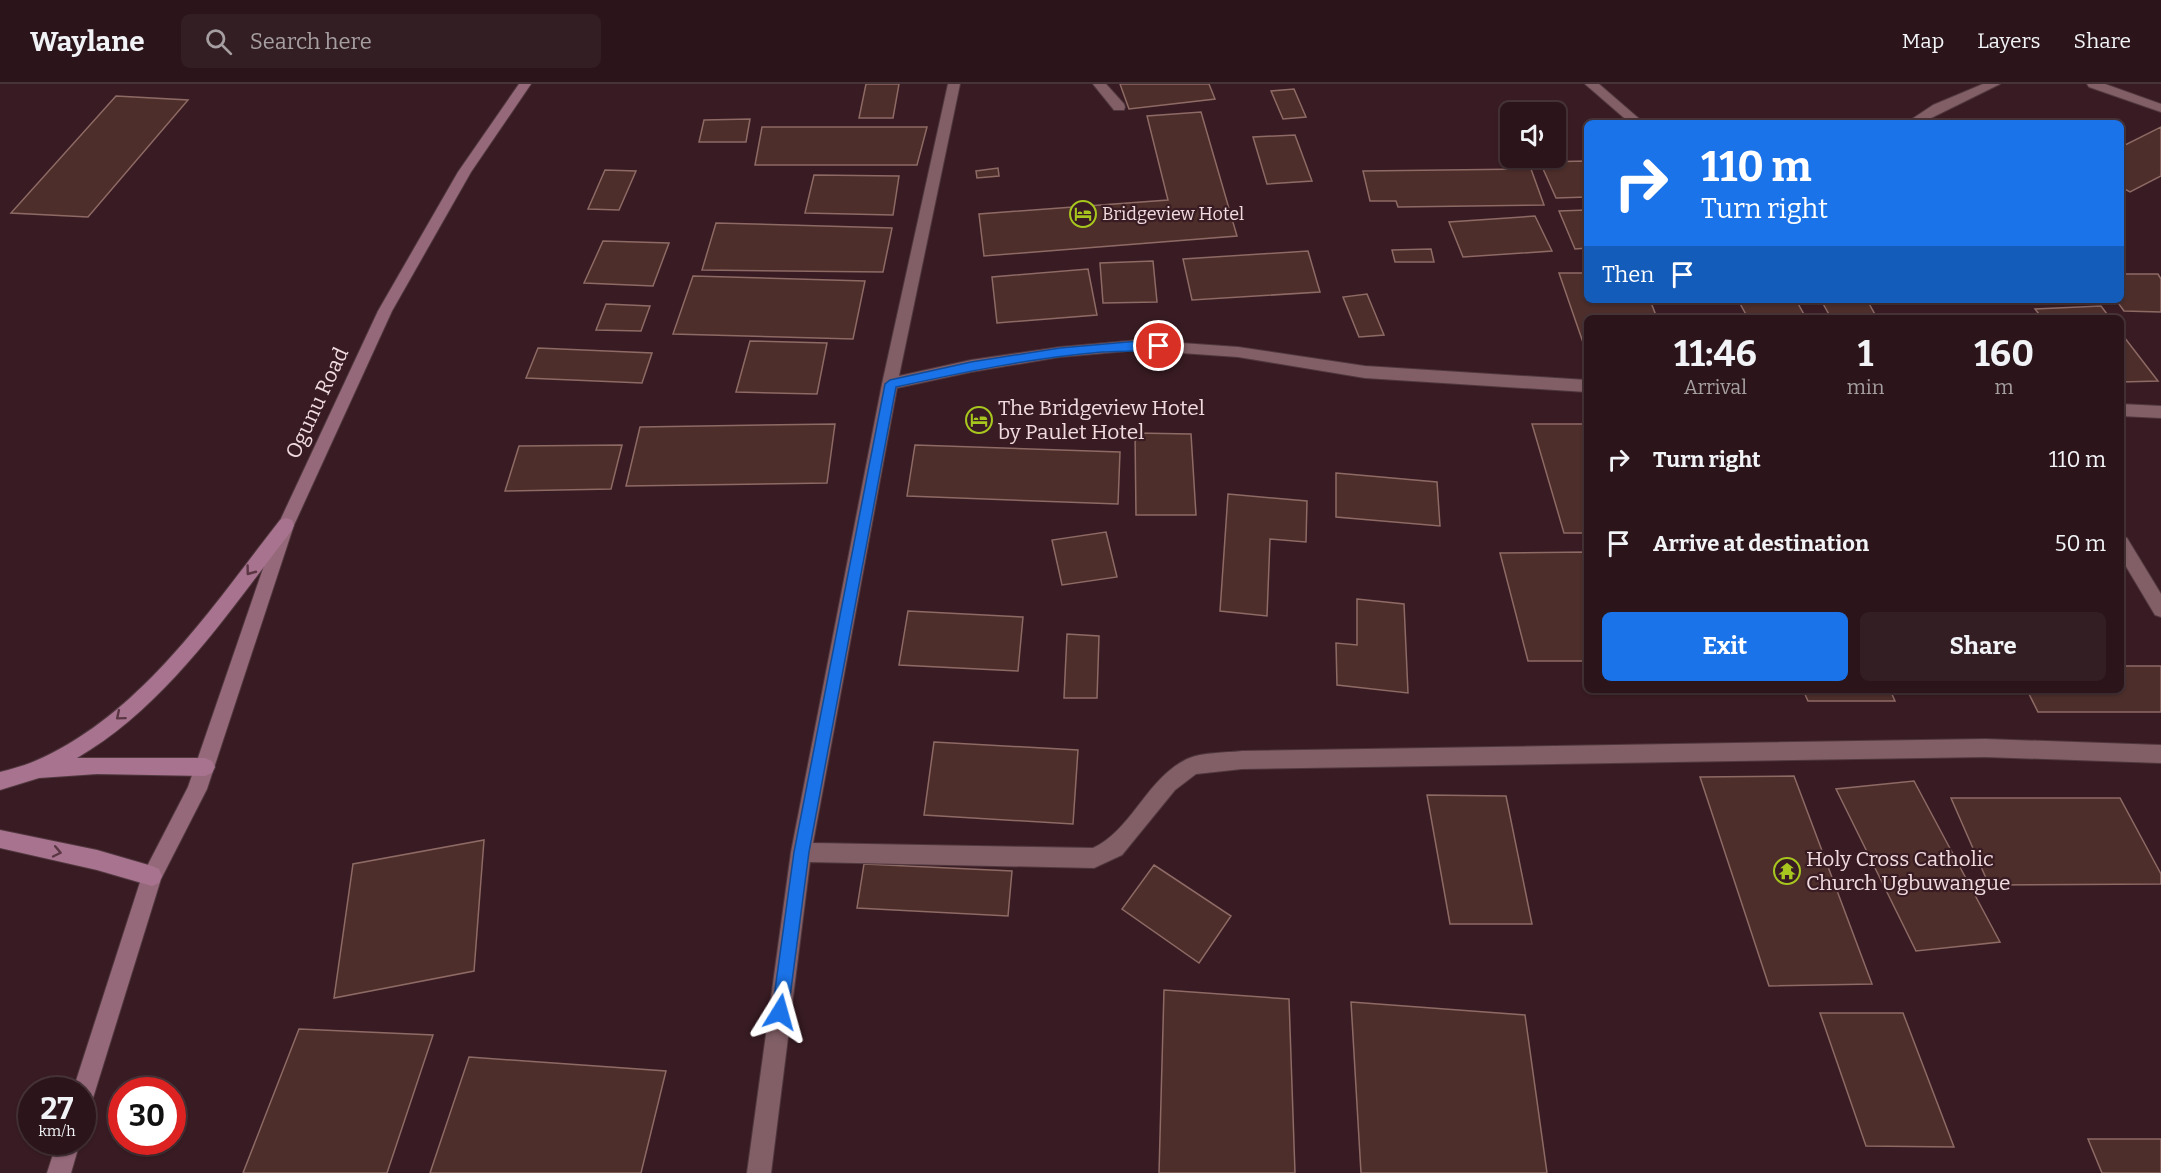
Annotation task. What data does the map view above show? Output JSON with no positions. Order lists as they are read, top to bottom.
{
  "streets": {
    "main road": ["Ogunu Road"]
  },
  "places": {
    "hotel": ["Bridgeview Hotel", "The Bridgeview Hotel by Paulet Hotel"],
    "temple": ["Holy Cross Catholic Church Ugbuwangue"]
  },
  "page": {
    "header": "Waylane",
    "search": "Search here",
    "nav": ["Map", "Layers", "Share"],
    "turn": ["110 m", "Turn right"],
    "then": "Then",
    "eta": [
      "11:46",
      "Arrival",
      "1",
      "min",
      "160",
      "m"
    ],
    "list": [
      {
        "name": "Turn right",
        "value": "110 m"
      },
      {
        "name": "Arrive at destination",
        "value": "50 m"
      }
    ],
    "buttons": ["Exit", "Share"],
    "speed": "27 km/h",
    "limit": "30"
  }
}
